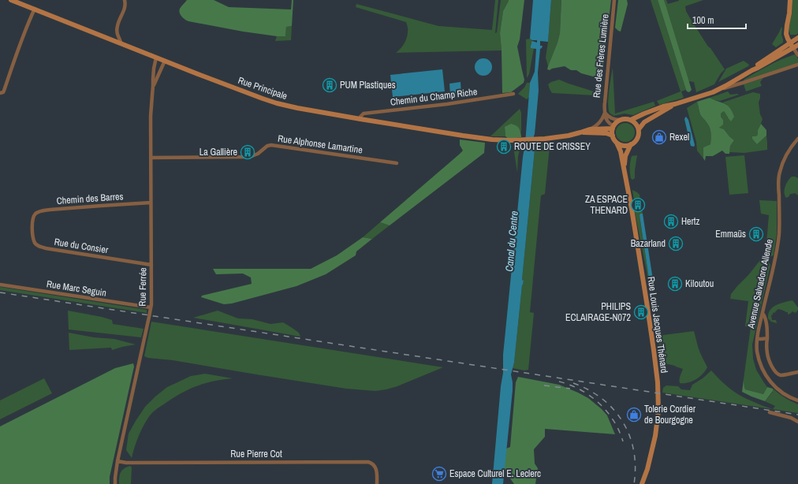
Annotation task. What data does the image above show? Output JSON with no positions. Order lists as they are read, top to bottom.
{
  "streets": {
    "main road": ["Rue Principale", "Rue Louis Jacques Thénard"],
    "street": [
      "Rue des Frères Lumière",
      "Chemin du Champ Riche",
      "Rue Alphonse Lamartine",
      "Chemin des Barres",
      "Rue du Consier",
      "Avenue Salvadore Allende",
      "Rue Ferrée",
      "Rue Marc Seguin",
      "Rue Pierre Cot"
    ]
  },
  "crossings": [
    ["Rue Principale", "Chemin du Champ Riche"],
    ["Rue Principale", "Rue Ferrée"],
    ["Rue Alphonse Lamartine", "Rue Ferrée"],
    ["Chemin des Barres", "Rue du Consier"],
    ["Chemin des Barres", "Rue Ferrée"],
    ["Rue du Consier", "Rue Ferrée"],
    ["Rue Ferrée", "Rue Marc Seguin"],
    ["Rue Ferrée", "Rue Pierre Cot"]
  ],
  "water": ["Canal du Centre"],
  "places": {
    "building": [
      "PUM Plastiques",
      "ROUTE DE CRISSEY",
      "La Gallière",
      "ZA ESPACE THENARD",
      "Hertz",
      "Emmaüs",
      "Bazarland",
      "Kiloutou",
      "PHILIPS ECLAIRAGE-N072"
    ],
    "shop": ["Rexel", "Tolerie Cordier de Bourgogne"],
    "supermarket": ["Espace Culturel E. Leclerc"]
  },
  "scale_bar": "100 m"
}
